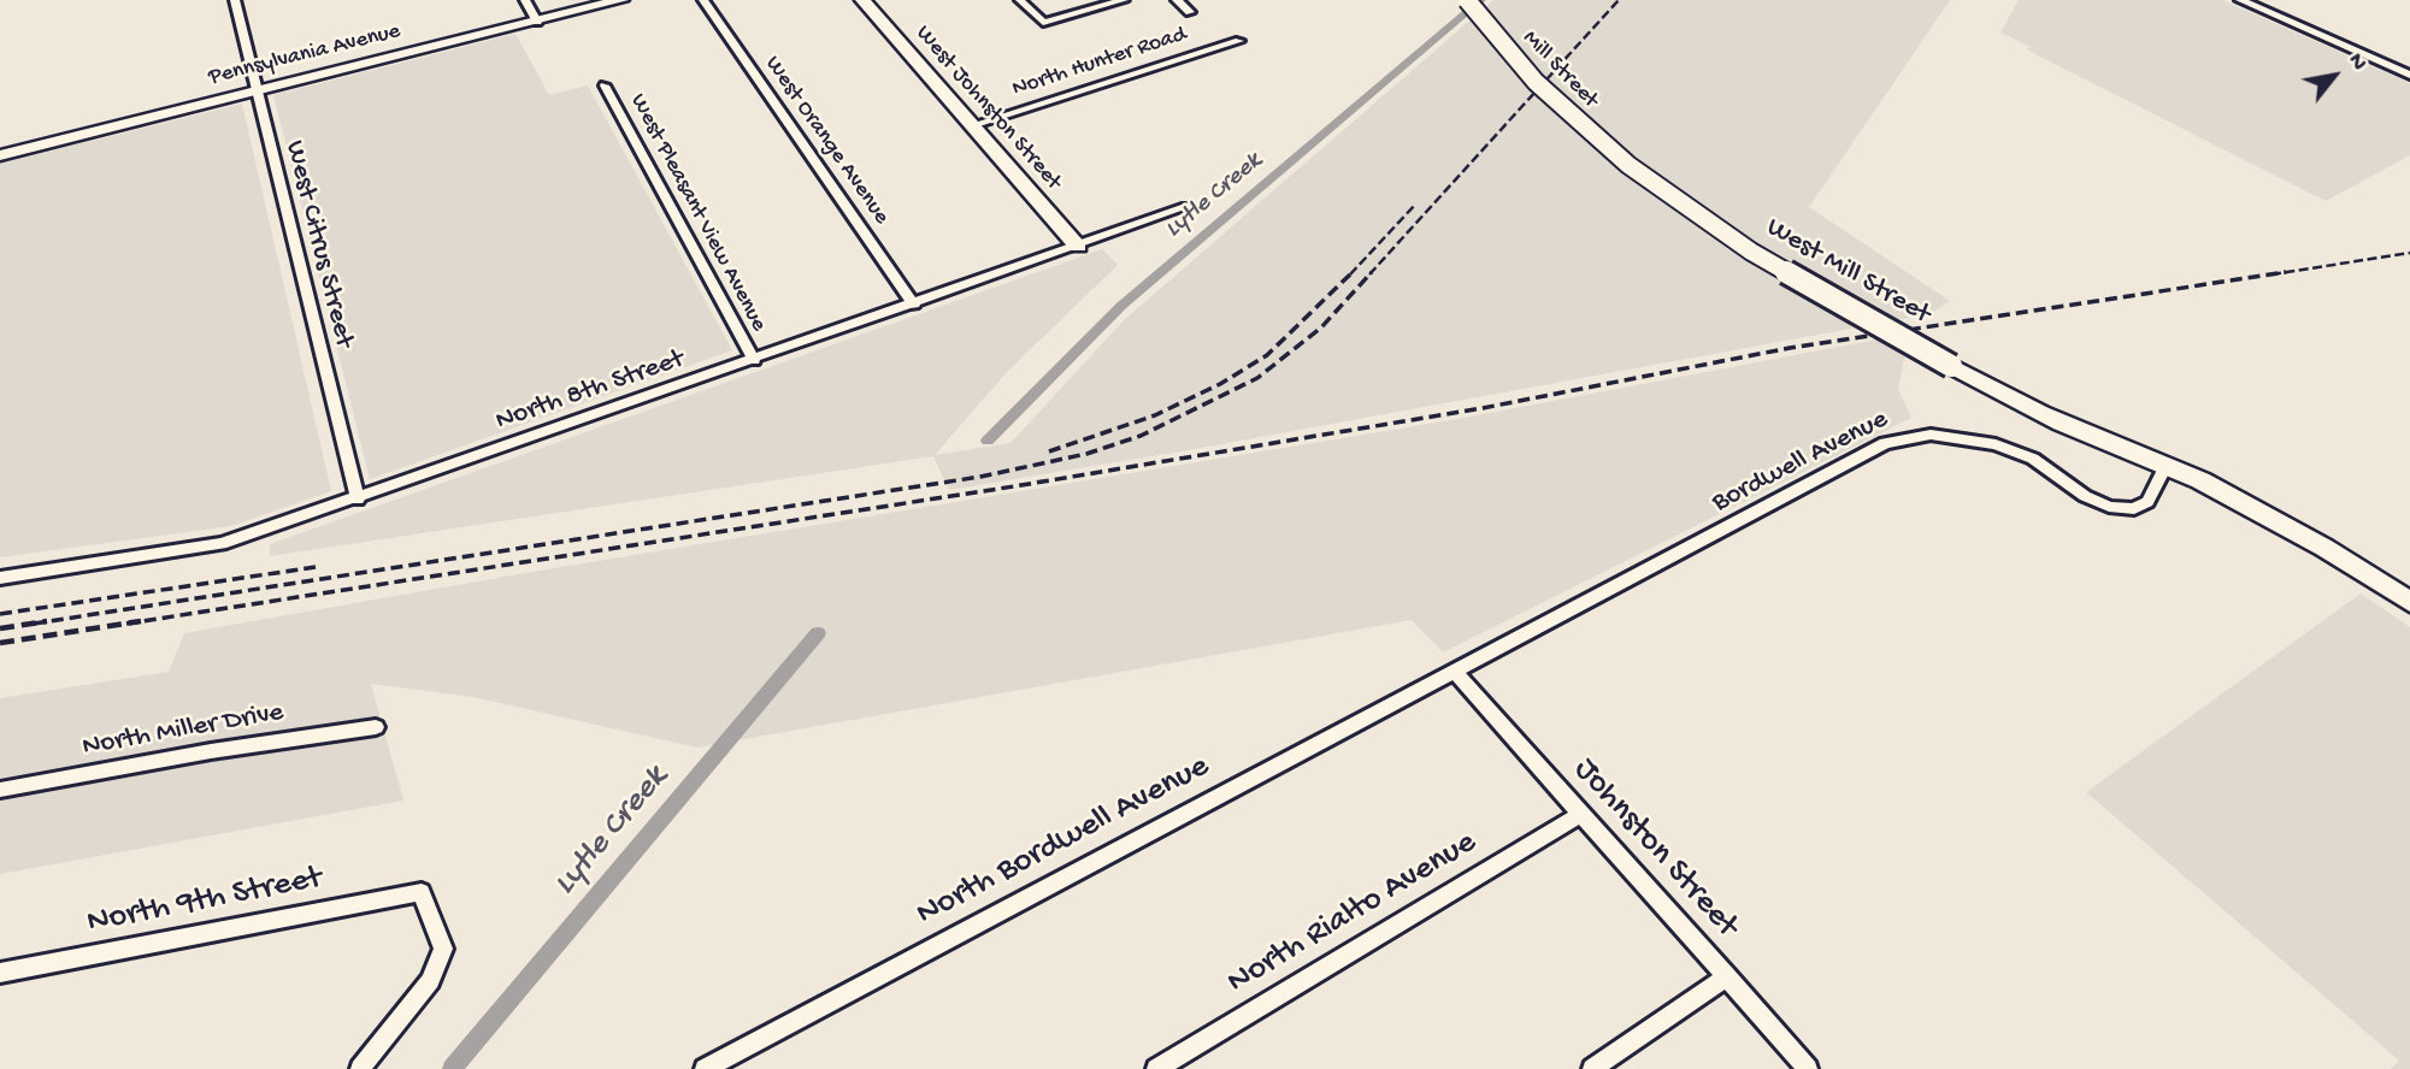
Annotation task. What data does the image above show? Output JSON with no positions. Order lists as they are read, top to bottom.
{
  "streets": {
    "main road": [
      "Pennsylvania Avenue",
      "Mill Street",
      "West Johnston Street",
      "West Mill Street"
    ],
    "street": [
      "North Hunter Road",
      "West Orange Avenue",
      "West Pleasant View Avenue",
      "West Citrus Street",
      "North 8th Street",
      "Bordwell Avenue",
      "North Miller Drive",
      "North Bordwell Avenue",
      "Johnston Street",
      "North 9th Street",
      "North Rialto Avenue"
    ]
  },
  "crossings": [
    ["Pennsylvania Avenue", "West Citrus Street"],
    ["North Hunter Road", "West Johnston Street"],
    ["Mill Street", "West Mill Street"],
    ["West Johnston Street", "North 8th Street"],
    ["West Orange Avenue", "North 8th Street"],
    ["West Pleasant View Avenue", "North 8th Street"],
    ["West Citrus Street", "North 8th Street"],
    ["West Mill Street", "Bordwell Avenue"],
    ["Bordwell Avenue", "North Bordwell Avenue"],
    ["Bordwell Avenue", "Johnston Street"],
    ["North Bordwell Avenue", "Johnston Street"],
    ["Johnston Street", "North Rialto Avenue"]
  ],
  "water": ["Lytle Creek"],
  "north": "top right"
}
